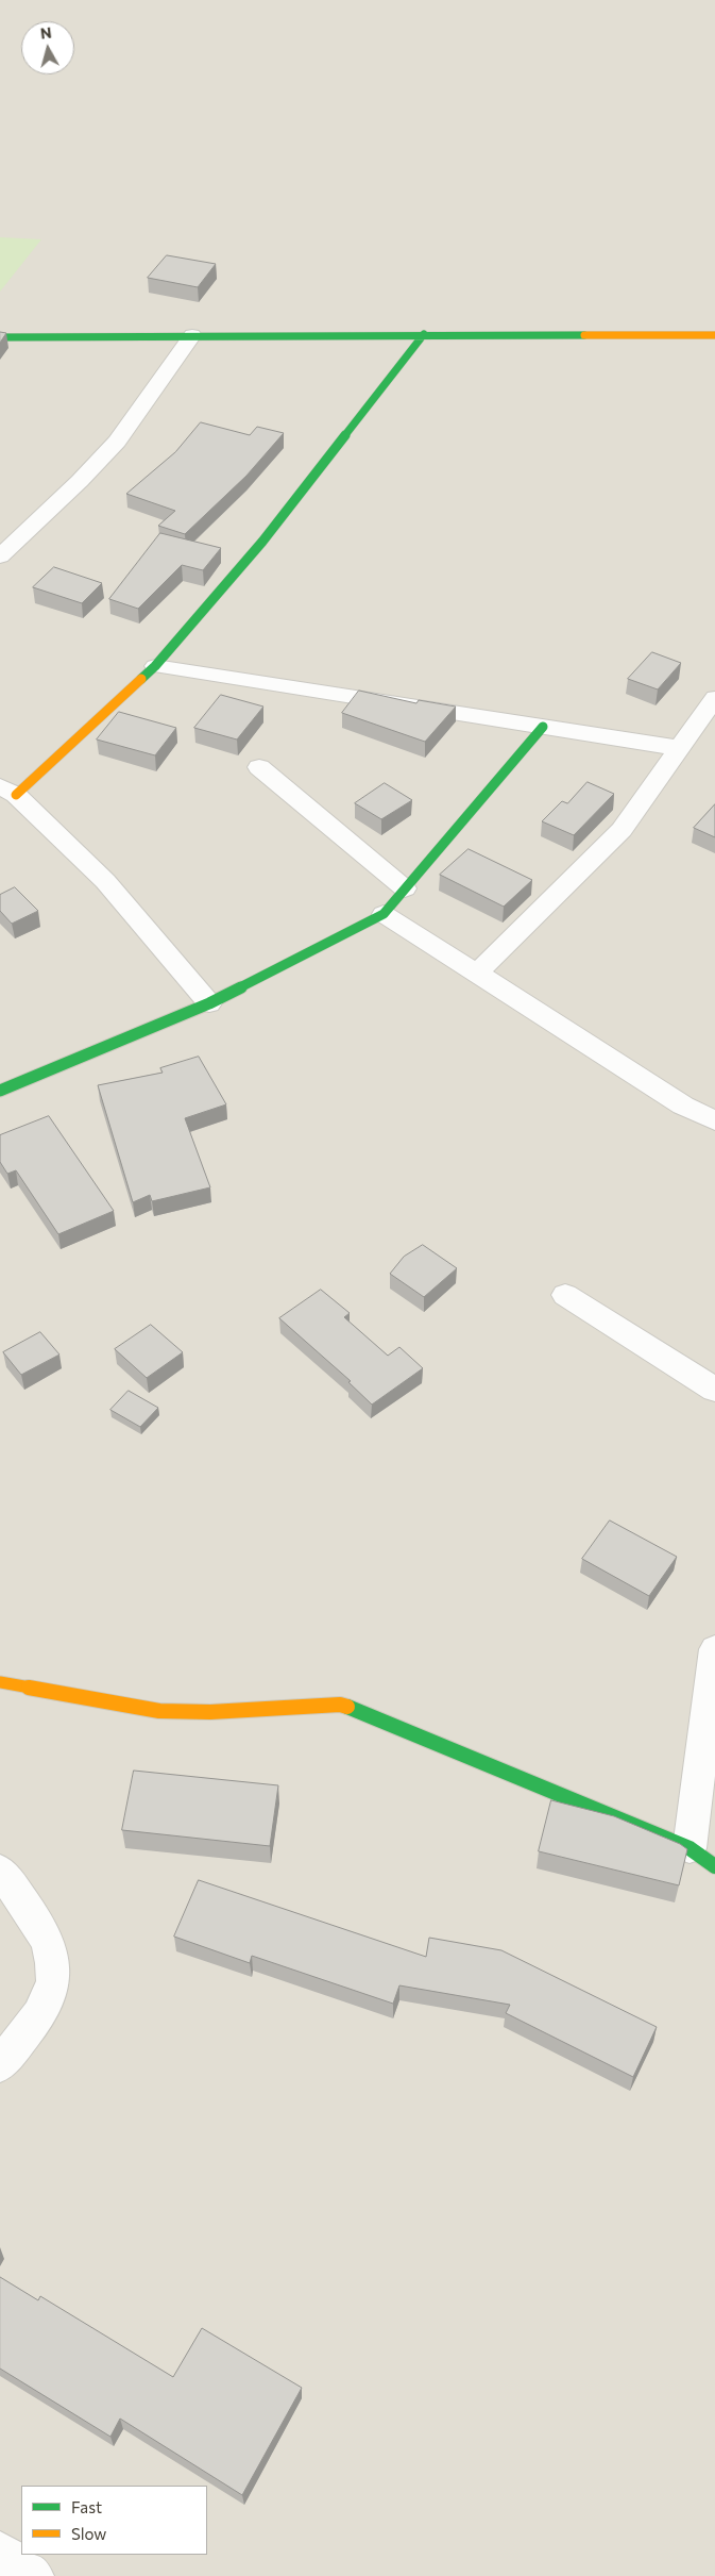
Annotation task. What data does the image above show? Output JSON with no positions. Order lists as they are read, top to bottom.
{
  "legend": ["Fast", "Slow"],
  "north": "top"
}
